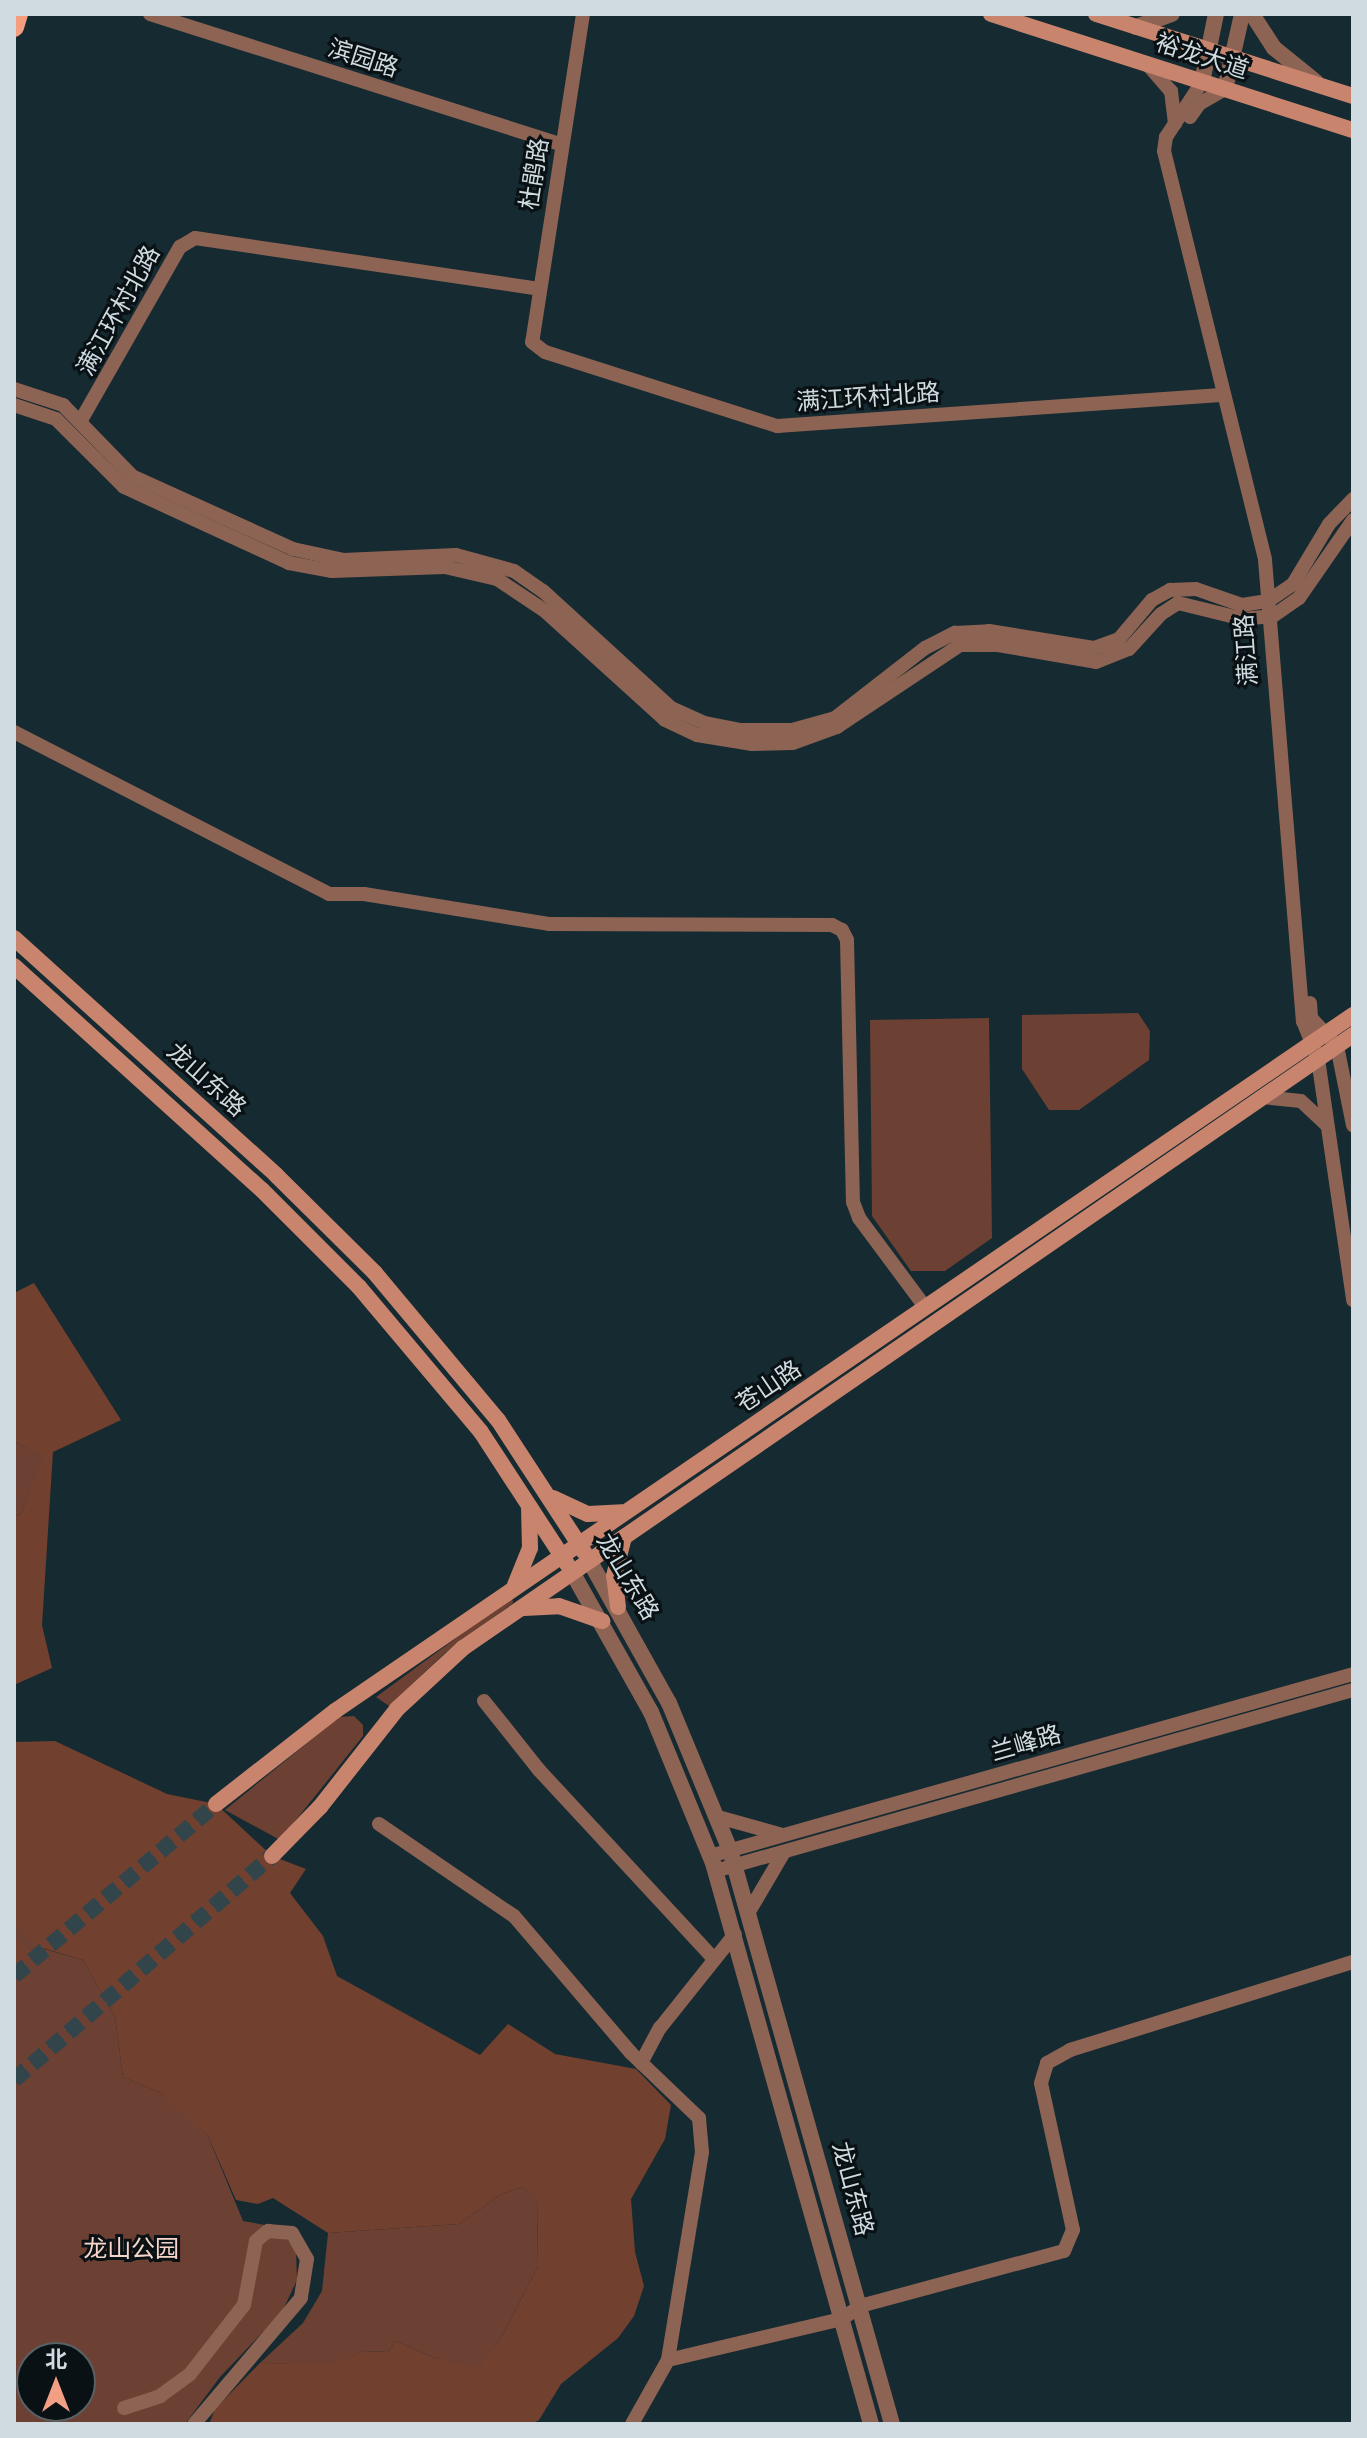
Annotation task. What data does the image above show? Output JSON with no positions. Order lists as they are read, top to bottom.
{
  "streets": {
    "main road": ["裕龙大道", "龙山东路", "苍山路"],
    "street": [
      "滨园路",
      "杜鹃路",
      "满江环村北路",
      "满江路",
      "兰峰路"
    ]
  },
  "crossings": [
    ["裕龙大道", "满江路"],
    ["滨园路", "杜鹃路"],
    ["杜鹃路", "满江环村北路"],
    ["满江环村北路", "满江路"],
    ["满江路", "苍山路"],
    ["龙山东路", "苍山路"],
    ["龙山东路", "兰峰路"]
  ],
  "parks": ["龙山公园"],
  "north": "top"
}
